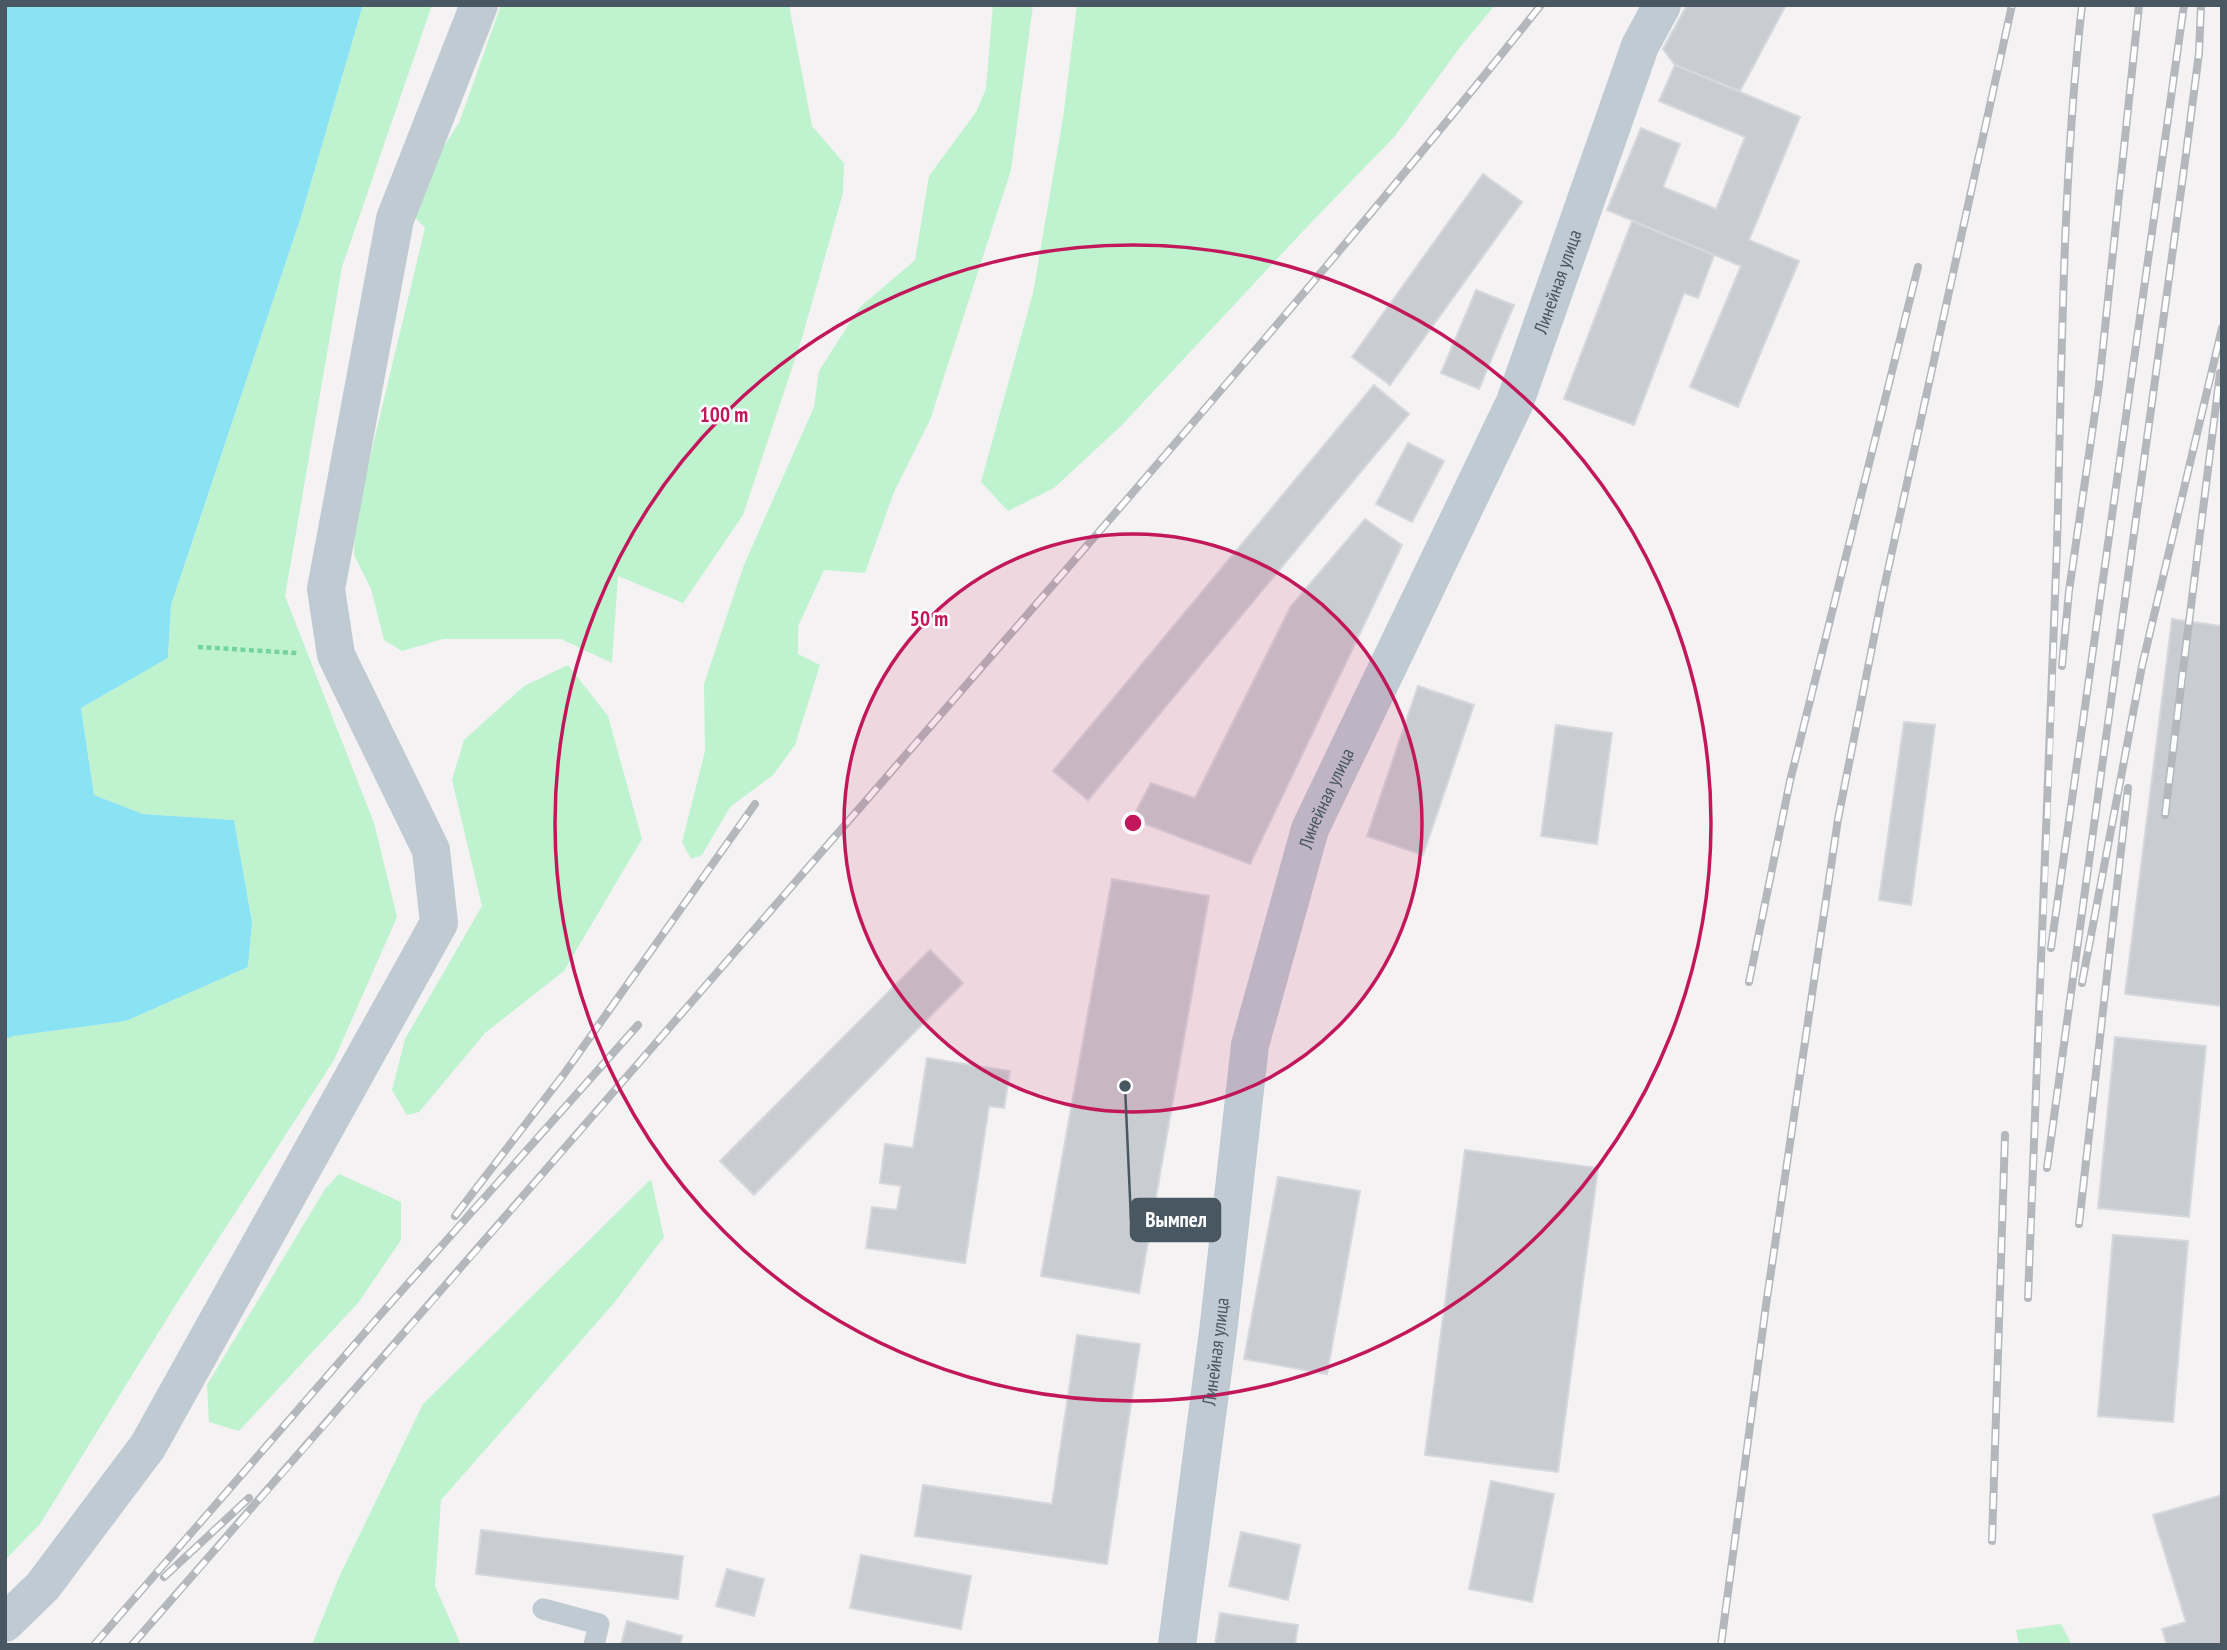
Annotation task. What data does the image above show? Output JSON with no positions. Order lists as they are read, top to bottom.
{
  "streets": {
    "street": ["Линейная улица"]
  },
  "places": ["Вымпел"],
  "rings": ["100 m", "50 m"]
}
